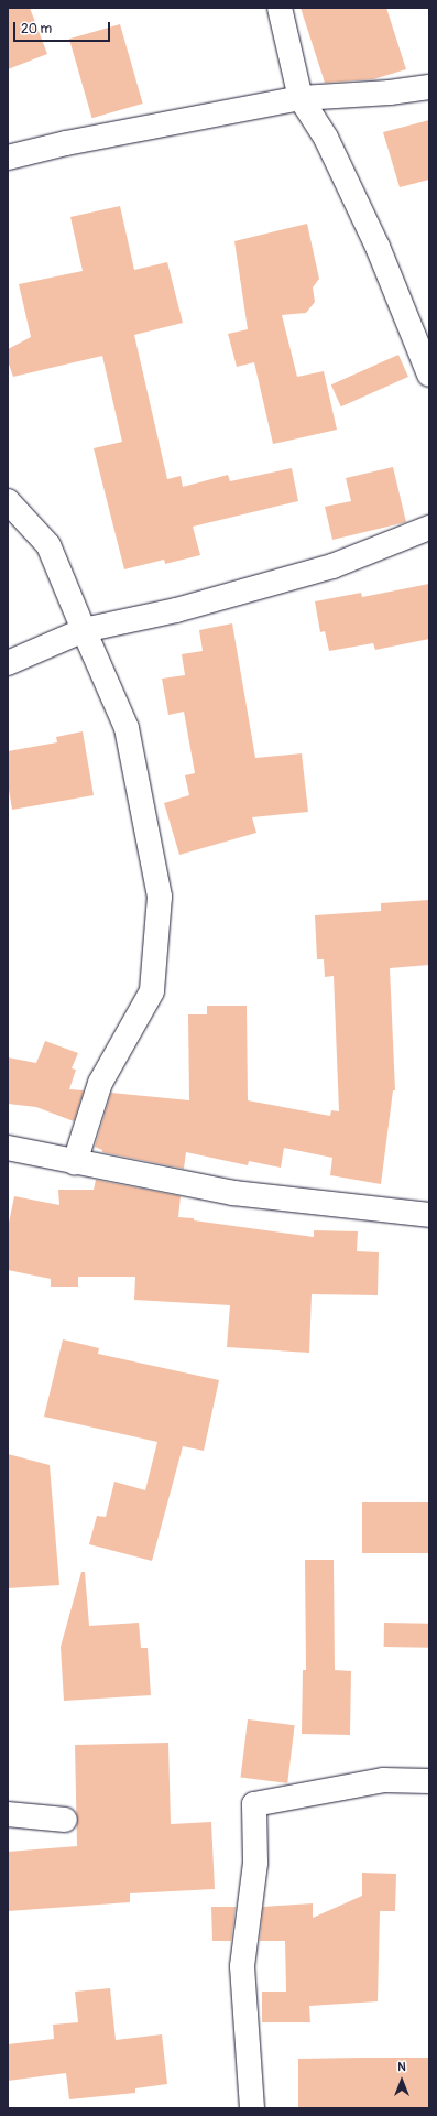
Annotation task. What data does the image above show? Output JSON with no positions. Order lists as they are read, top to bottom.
{
  "scale_bar": "20 m",
  "north": "top"
}
